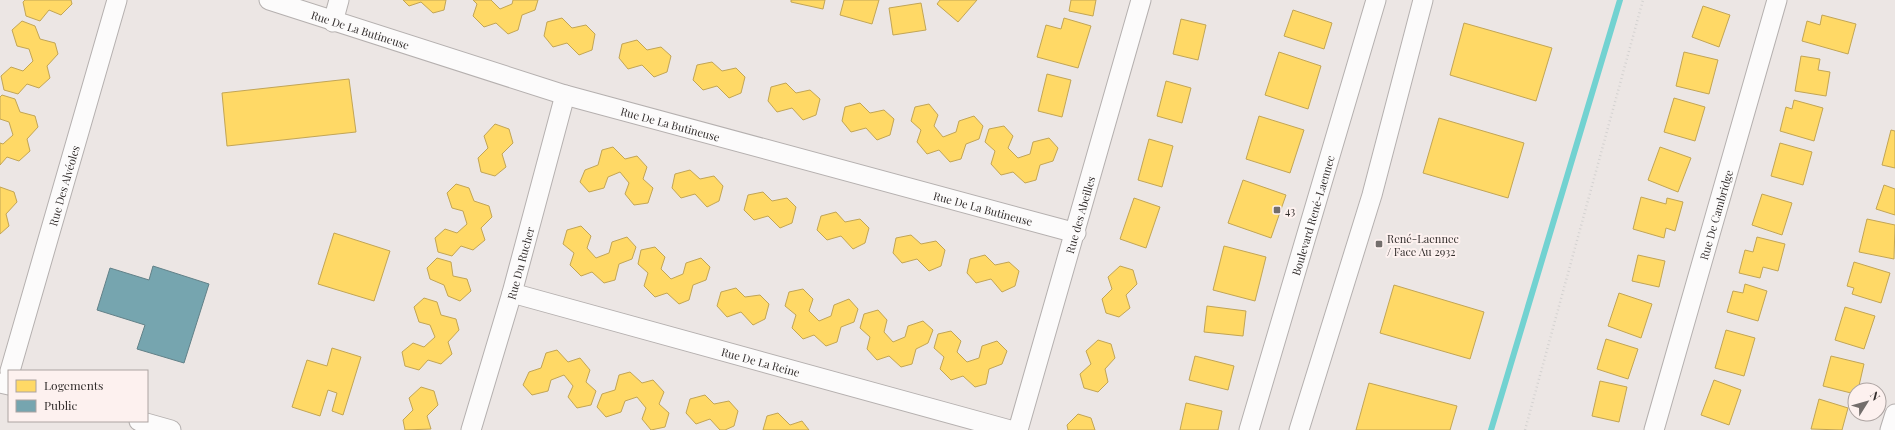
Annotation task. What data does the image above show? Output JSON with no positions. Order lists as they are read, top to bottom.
{
  "streets": {
    "street": [
      "Rue De La Butineuse",
      "Rue Des Alvéoles",
      "Rue des Abeilles",
      "Boulevard René-Laennec",
      "Rue De Cambridge",
      "Rue Du Rucher",
      "Rue De La Reine"
    ]
  },
  "crossings": [
    ["Rue De La Butineuse", "Rue des Abeilles"],
    ["Rue De La Butineuse", "Rue Du Rucher"],
    ["Rue Du Rucher", "Rue De La Reine"]
  ],
  "places": {
    "transit": ["43", "René-Laennec / Face Au 2932"]
  },
  "legend": ["Logements", "Public"],
  "north": "top right"
}
